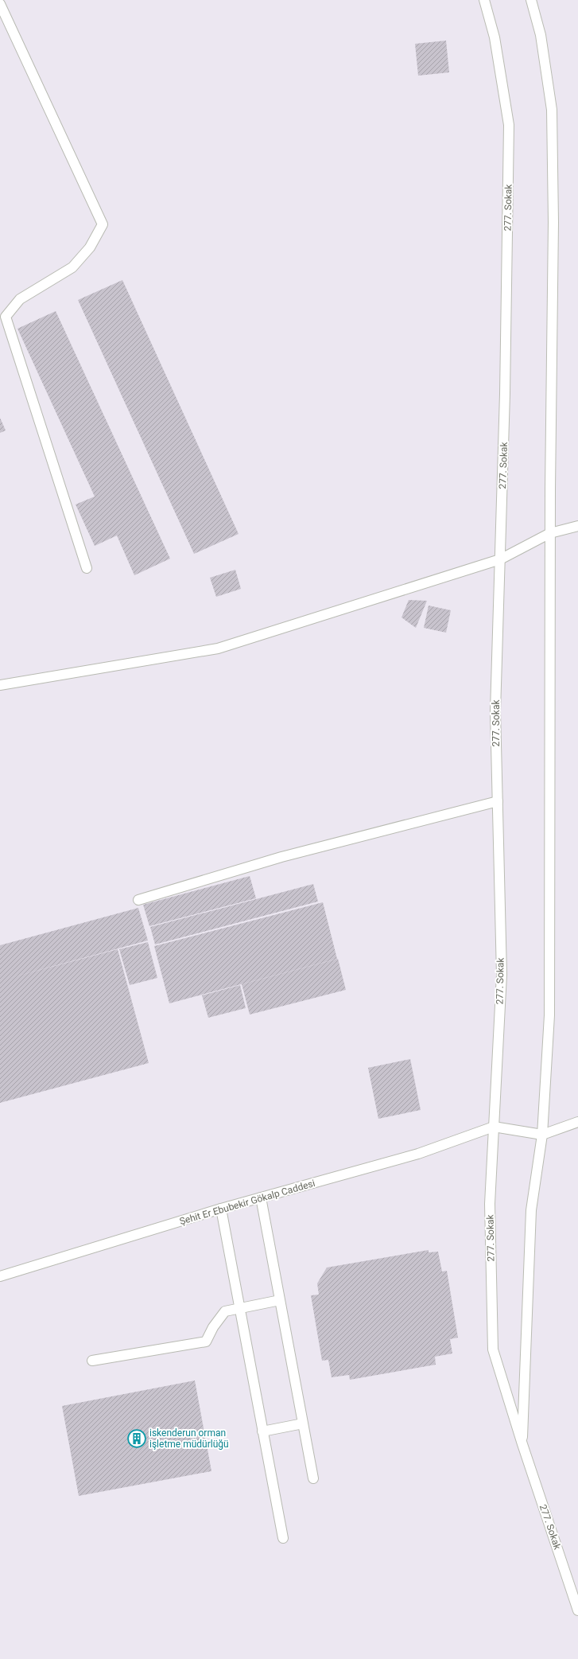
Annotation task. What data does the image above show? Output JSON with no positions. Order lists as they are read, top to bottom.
{
  "streets": {
    "street": ["277. Sokak", "Şehit Er Ebubekir Gökalp Caddesi"]
  },
  "crossings": [
    ["277. Sokak", "Şehit Er Ebubekir Gökalp Caddesi"]
  ],
  "places": {
    "building": ["iskenderun orman işletme müdürlüğü"]
  }
}
